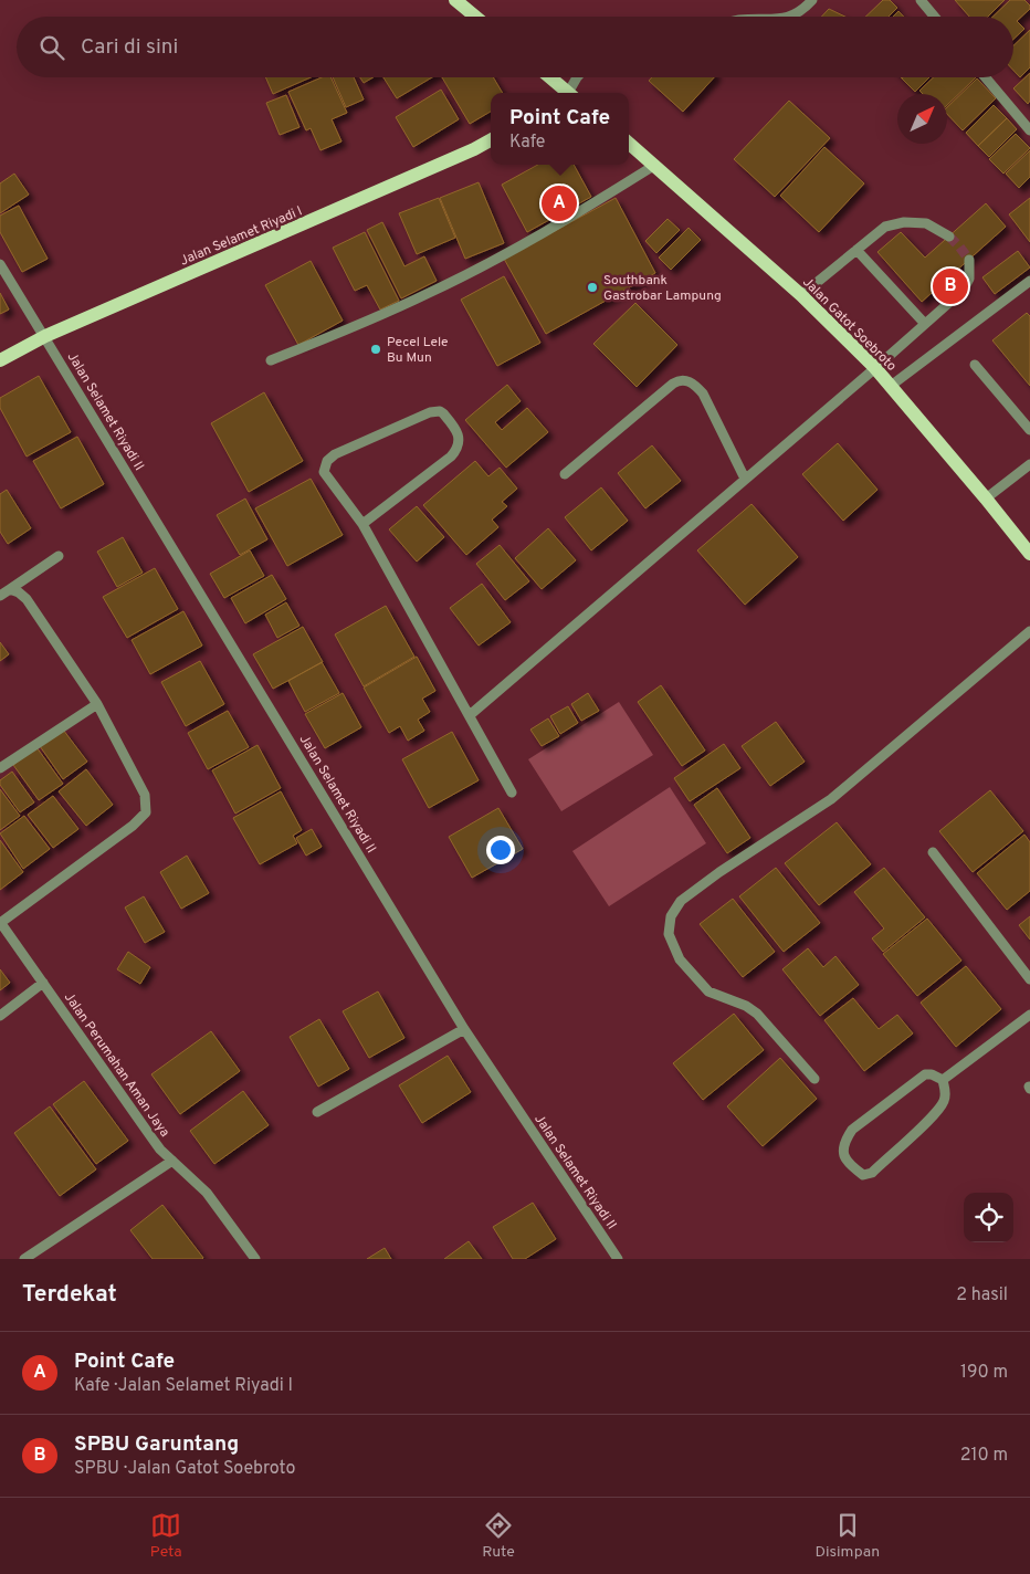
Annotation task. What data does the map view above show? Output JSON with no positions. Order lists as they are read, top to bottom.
{
  "streets": {
    "main road": ["Jalan Selamet Riyadi I", "Jalan Gatot Soebroto"],
    "street": ["Jalan Selamet Riyadi II", "Jalan Perumahan Aman Jaya"]
  },
  "crossings": [
    ["Jalan Selamet Riyadi I", "Jalan Selamet Riyadi II"]
  ],
  "places": ["Southbank Gastrobar Lampung", "Pecel Lele Bu Mun"],
  "north": "top right",
  "page": {
    "search": "Cari di sini",
    "popup": ["Point Cafe", "Kafe"],
    "pins": ["A", "B"],
    "heading": ["Terdekat", "2 hasil"],
    "list": [
      {
        "mark": "A",
        "name": "Point Cafe",
        "note": "Kafe · Jalan Selamet Riyadi I",
        "value": "190 m"
      },
      {
        "mark": "B",
        "name": "SPBU Garuntang",
        "note": "SPBU · Jalan Gatot Soebroto",
        "value": "210 m"
      }
    ],
    "nav": ["Peta", "Rute", "Disimpan"]
  }
}
